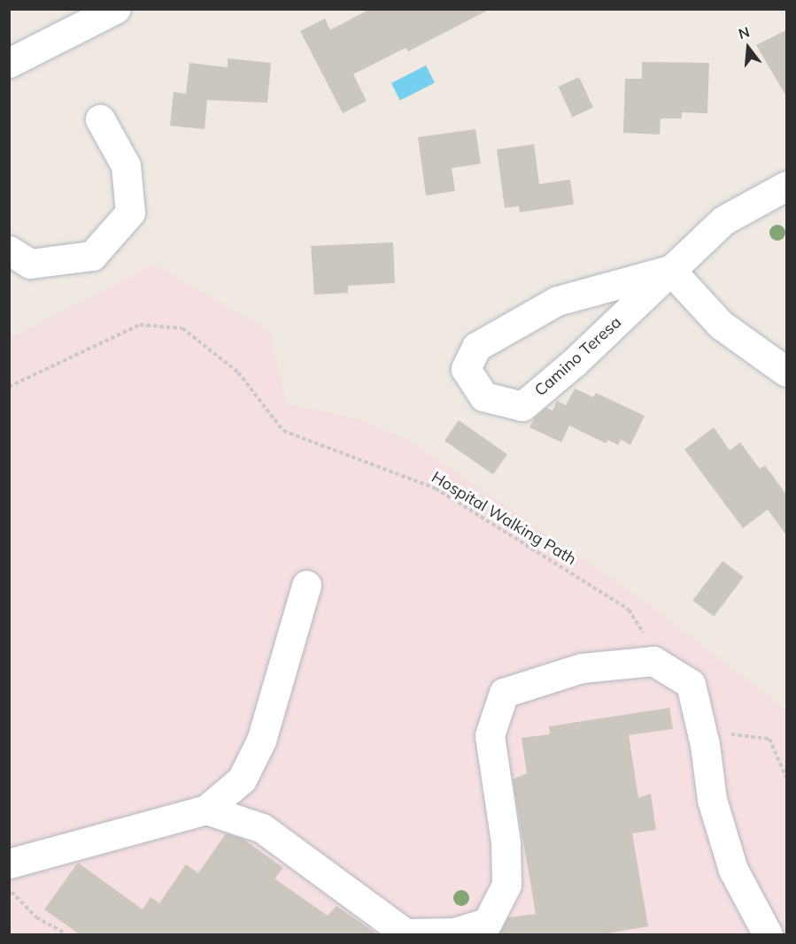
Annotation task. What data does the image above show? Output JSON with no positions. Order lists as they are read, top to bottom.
{
  "streets": {
    "street": ["Camino Teresa"],
    "path": ["Hospital Walking Path"]
  },
  "north": "top"
}
